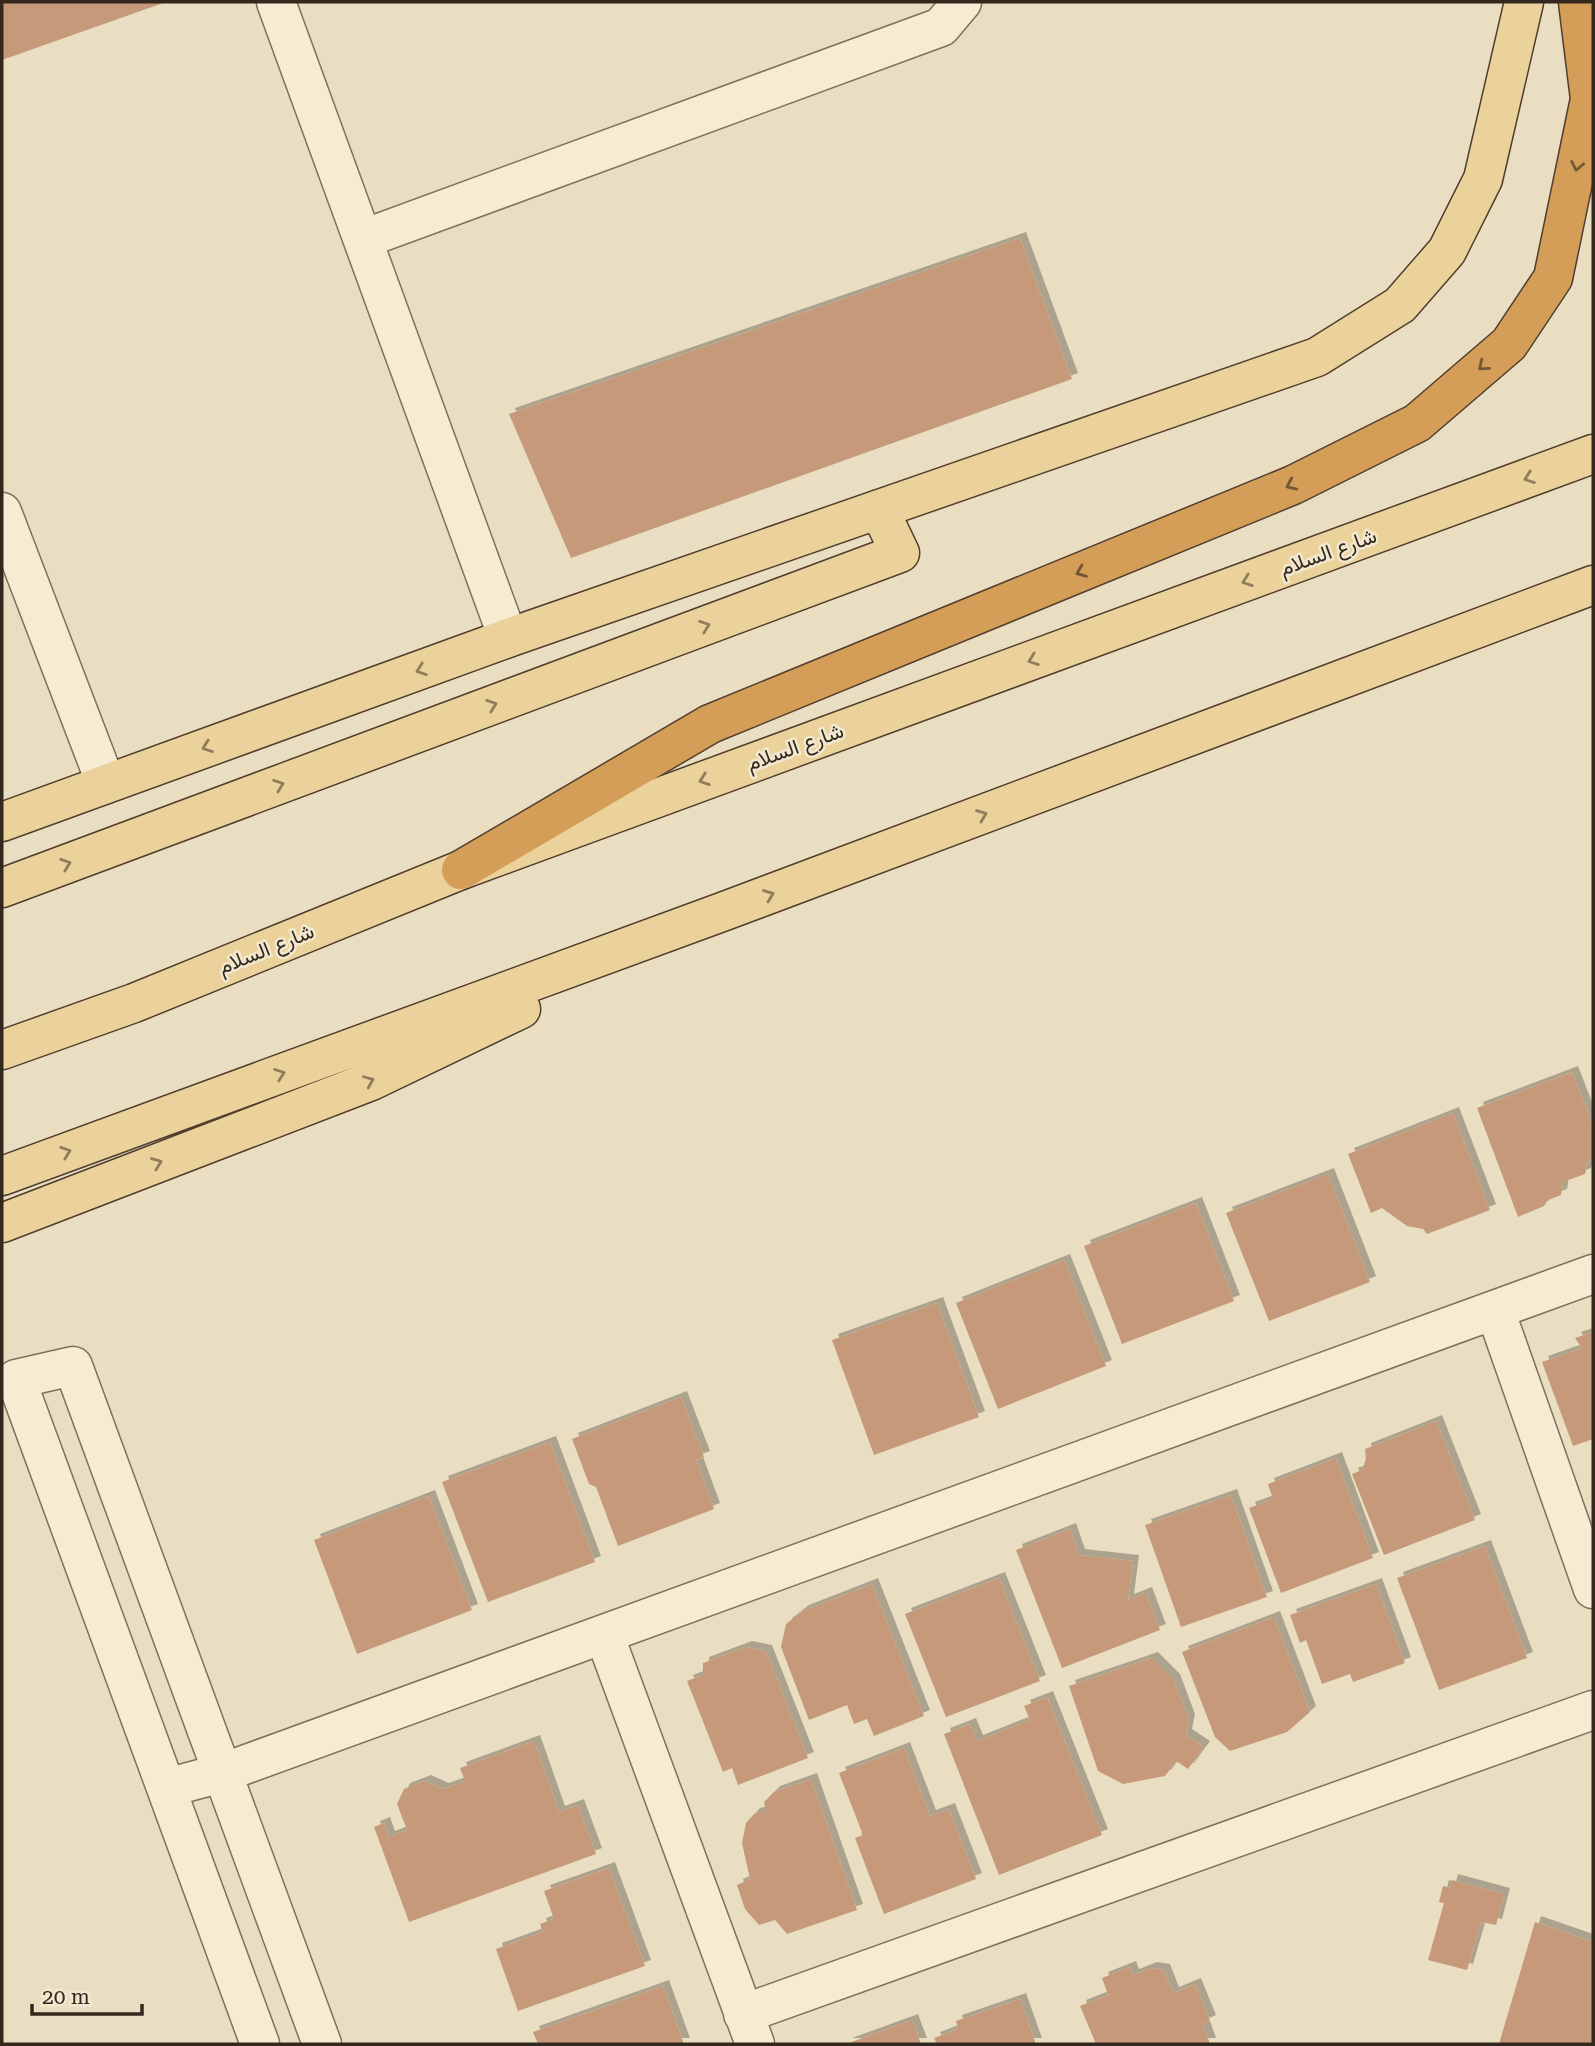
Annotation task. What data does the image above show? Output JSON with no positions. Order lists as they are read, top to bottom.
{
  "streets": {
    "main road": ["شارع السلام"]
  },
  "scale_bar": "20 m"
}
